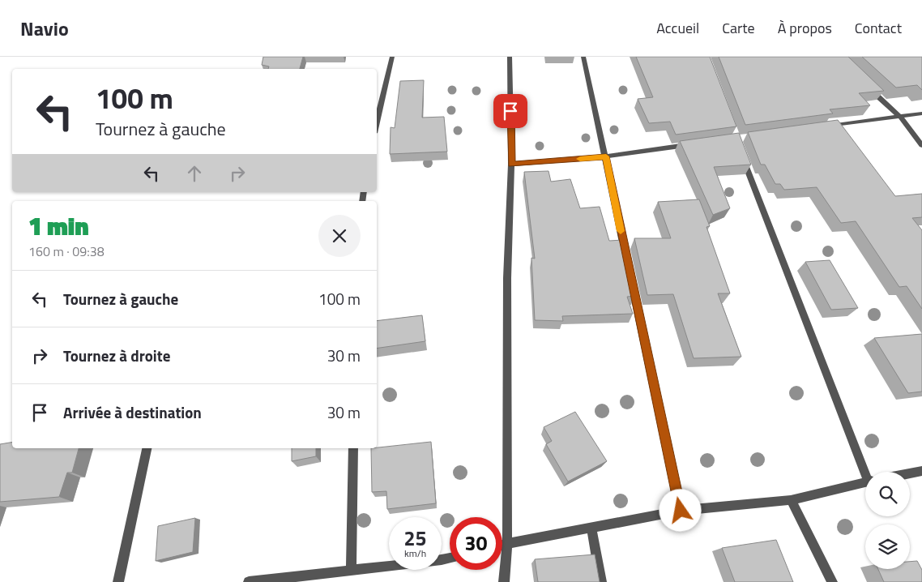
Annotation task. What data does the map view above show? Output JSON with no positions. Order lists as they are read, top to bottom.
{
  "page": {
    "header": "Navio",
    "nav": [
      "Accueil",
      "Carte",
      "À propos",
      "Contact"
    ],
    "turn": ["100 m", "Tournez à gauche"],
    "heading": ["1 min", "160 m · 09:38"],
    "list": [
      {
        "name": "Tournez à gauche",
        "value": "100 m"
      },
      {
        "name": "Tournez à droite",
        "value": "30 m"
      },
      {
        "name": "Arrivée à destination",
        "value": "30 m"
      }
    ],
    "speed": "25 km/h",
    "limit": "30"
  }
}
